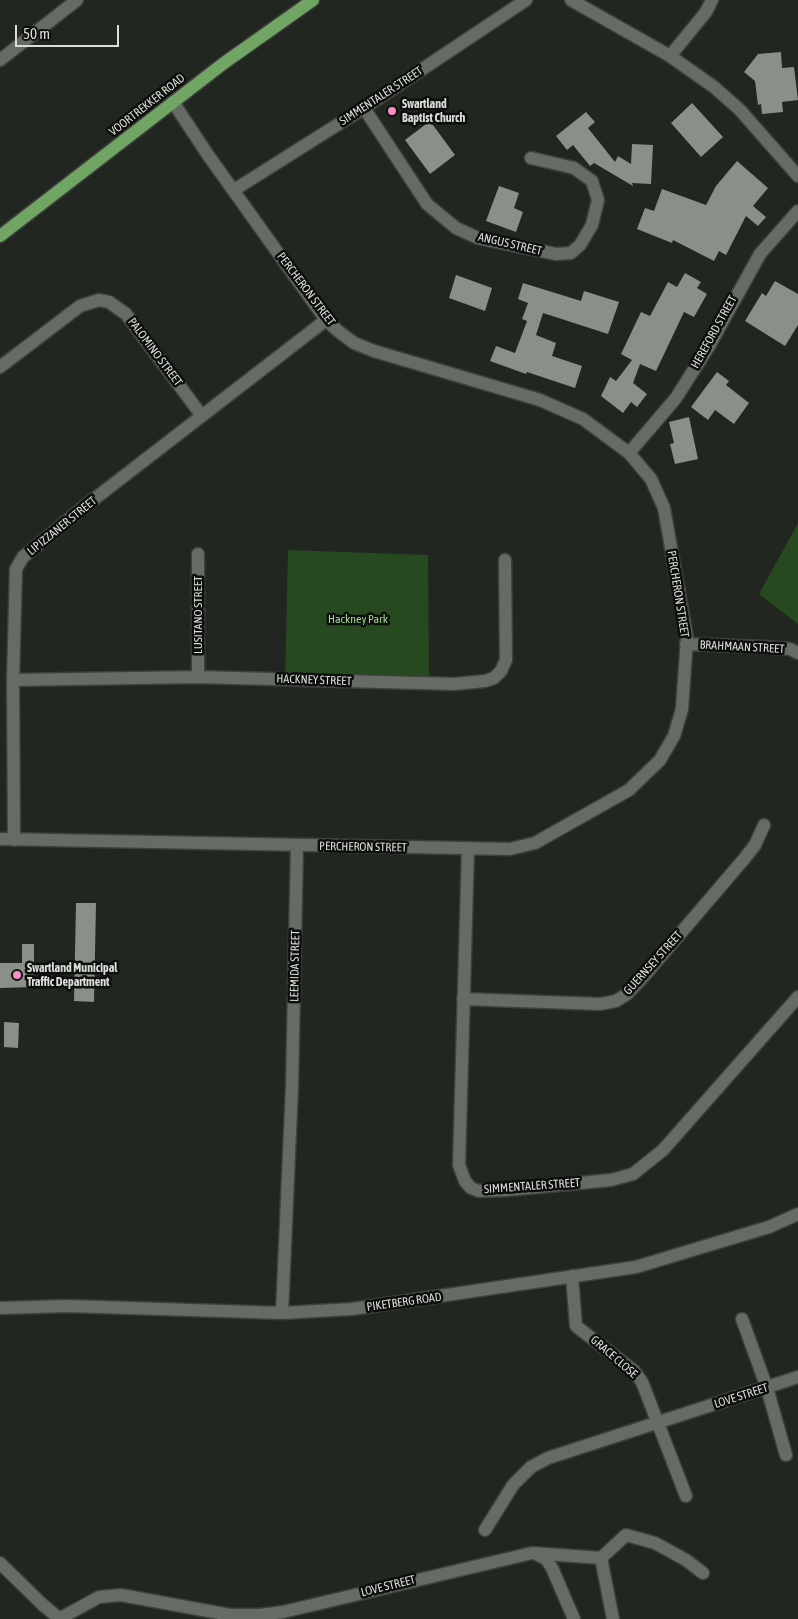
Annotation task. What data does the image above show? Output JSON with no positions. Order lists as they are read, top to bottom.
{
  "streets": {
    "main road": ["VOORTREKKER ROAD"],
    "street": [
      "SIMMENTALER STREET",
      "ANGUS STREET",
      "PERCHERON STREET",
      "HEREFORD STREET",
      "PALOMINO STREET",
      "LIPIZZANER STREET",
      "LUSITANO STREET",
      "BRAHMAAN STREET",
      "HACKNEY STREET",
      "GUERNSEY STREET",
      "LEEMIDA STREET",
      "PIKETBERG ROAD",
      "GRACE CLOSE",
      "LOVE STREET"
    ]
  },
  "crossings": [
    ["SIMMENTALER STREET", "ANGUS STREET"],
    ["SIMMENTALER STREET", "PERCHERON STREET"],
    ["SIMMENTALER STREET", "GUERNSEY STREET"],
    ["VOORTREKKER ROAD", "PERCHERON STREET"],
    ["PERCHERON STREET", "HEREFORD STREET"],
    ["PERCHERON STREET", "LIPIZZANER STREET"],
    ["PERCHERON STREET", "BRAHMAAN STREET"],
    ["PERCHERON STREET", "LEEMIDA STREET"],
    ["PALOMINO STREET", "LIPIZZANER STREET"],
    ["LIPIZZANER STREET", "HACKNEY STREET"],
    ["LUSITANO STREET", "HACKNEY STREET"],
    ["LEEMIDA STREET", "PIKETBERG ROAD"],
    ["PIKETBERG ROAD", "GRACE CLOSE"],
    ["GRACE CLOSE", "LOVE STREET"]
  ],
  "parks": ["Hackney Park"],
  "places": ["Swartland Baptist Church", "Swartland Municipal Traffic Department"],
  "scale_bar": "50 m"
}
